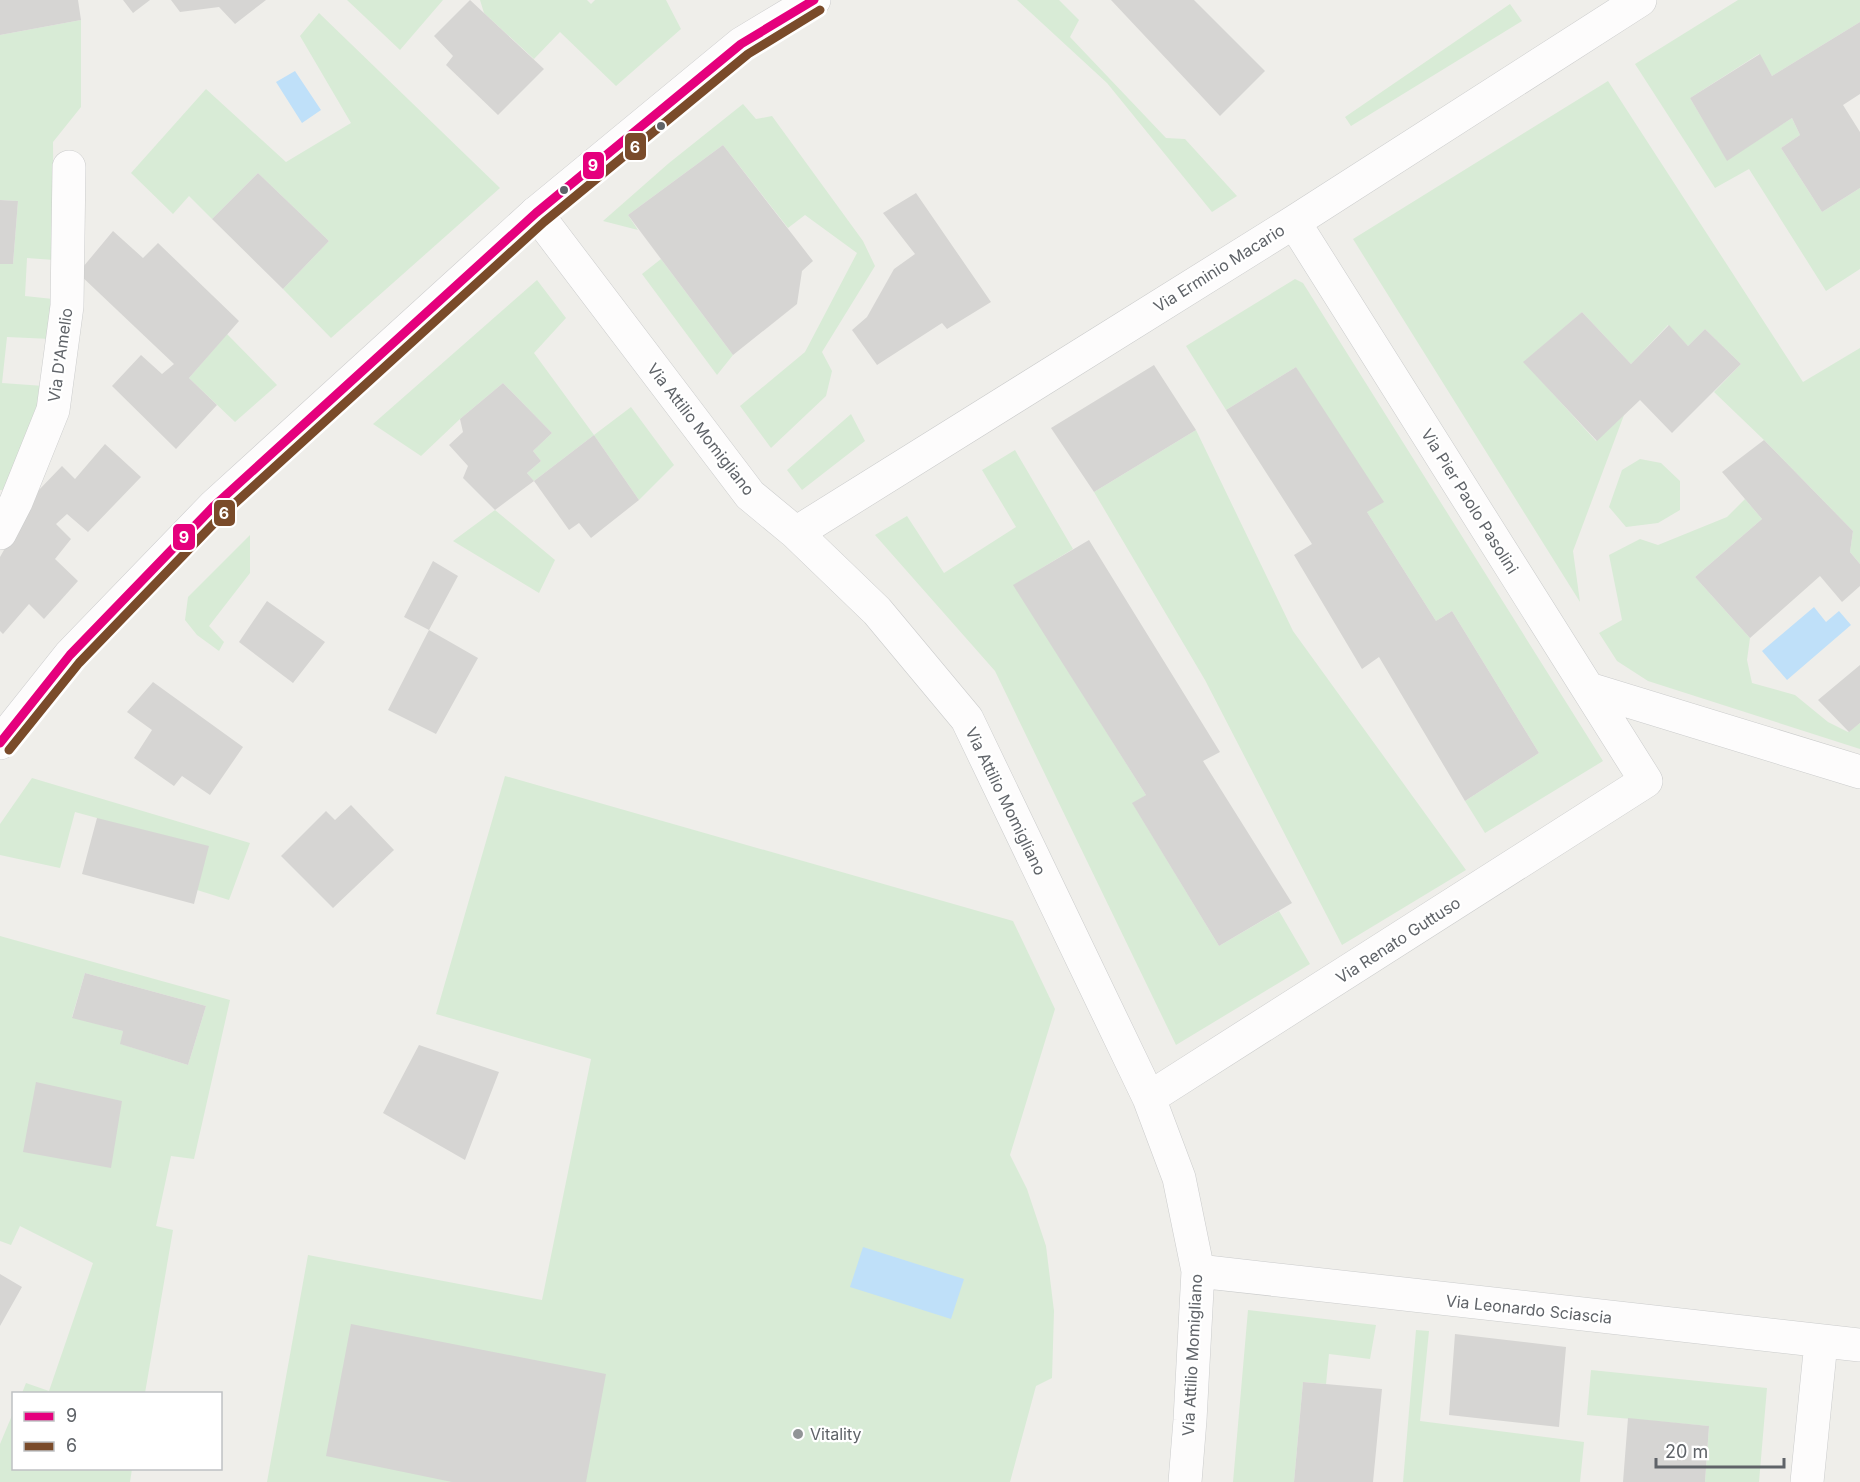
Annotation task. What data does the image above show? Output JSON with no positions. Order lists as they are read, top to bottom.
{
  "streets": {
    "street": [
      "Via Erminio Macario",
      "Via D'Amelio",
      "Via Attilio Momigliano",
      "Via Pier Paolo Pasolini",
      "Via Renato Guttuso",
      "Via Leonardo Sciascia"
    ]
  },
  "crossings": [
    ["Via Erminio Macario", "Via Attilio Momigliano"],
    ["Via Erminio Macario", "Via Pier Paolo Pasolini"],
    ["Via Attilio Momigliano", "Via Renato Guttuso"],
    ["Via Attilio Momigliano", "Via Leonardo Sciascia"],
    ["Via Pier Paolo Pasolini", "Via Renato Guttuso"]
  ],
  "places": ["Vitality"],
  "lines": ["transit line 9", "transit line 6"],
  "legend": ["9", "6"],
  "scale_bar": "20 m"
}
